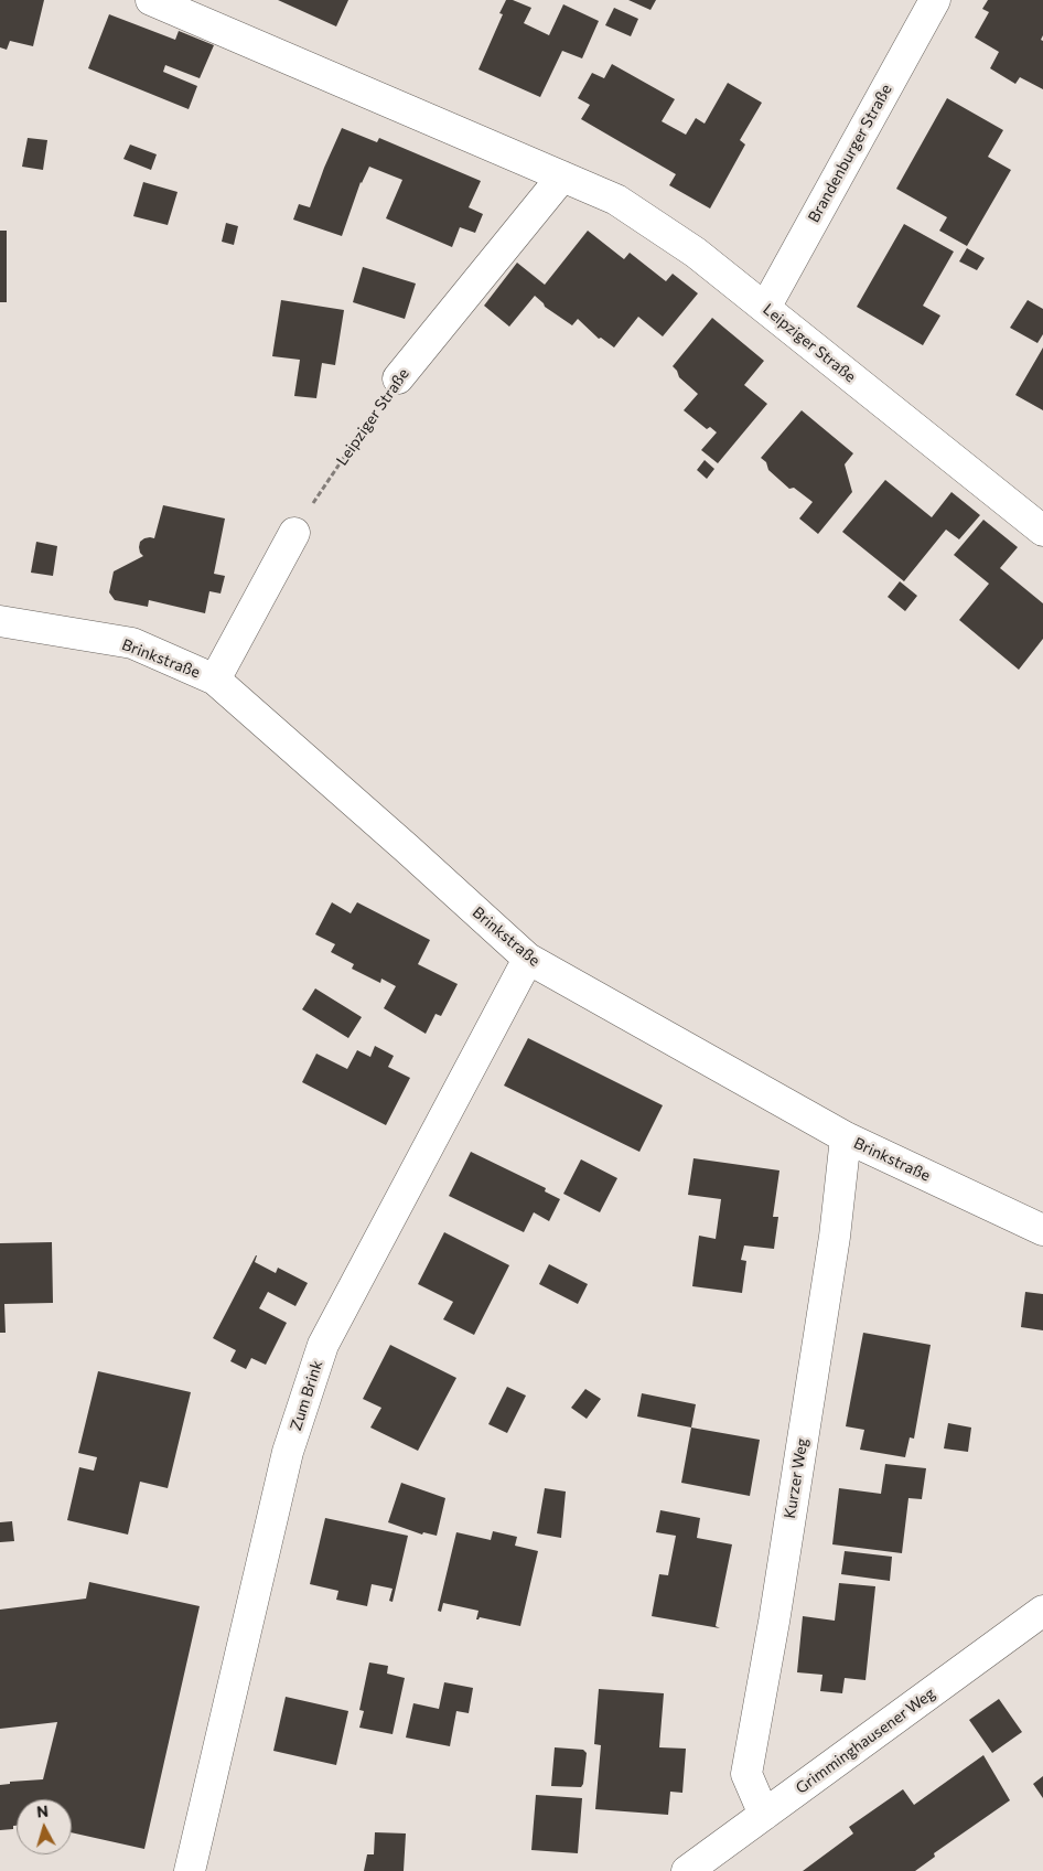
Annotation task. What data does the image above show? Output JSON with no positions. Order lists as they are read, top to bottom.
{
  "streets": {
    "street": [
      "Brandenburger Straße",
      "Leipziger Straße",
      "Brinkstraße",
      "Zum Brink",
      "Kurzer Weg",
      "Grimminghausener Weg"
    ]
  },
  "crossings": [
    ["Brandenburger Straße", "Leipziger Straße"],
    ["Brinkstraße", "Zum Brink"],
    ["Brinkstraße", "Kurzer Weg"],
    ["Kurzer Weg", "Grimminghausener Weg"]
  ],
  "north": "top"
}
